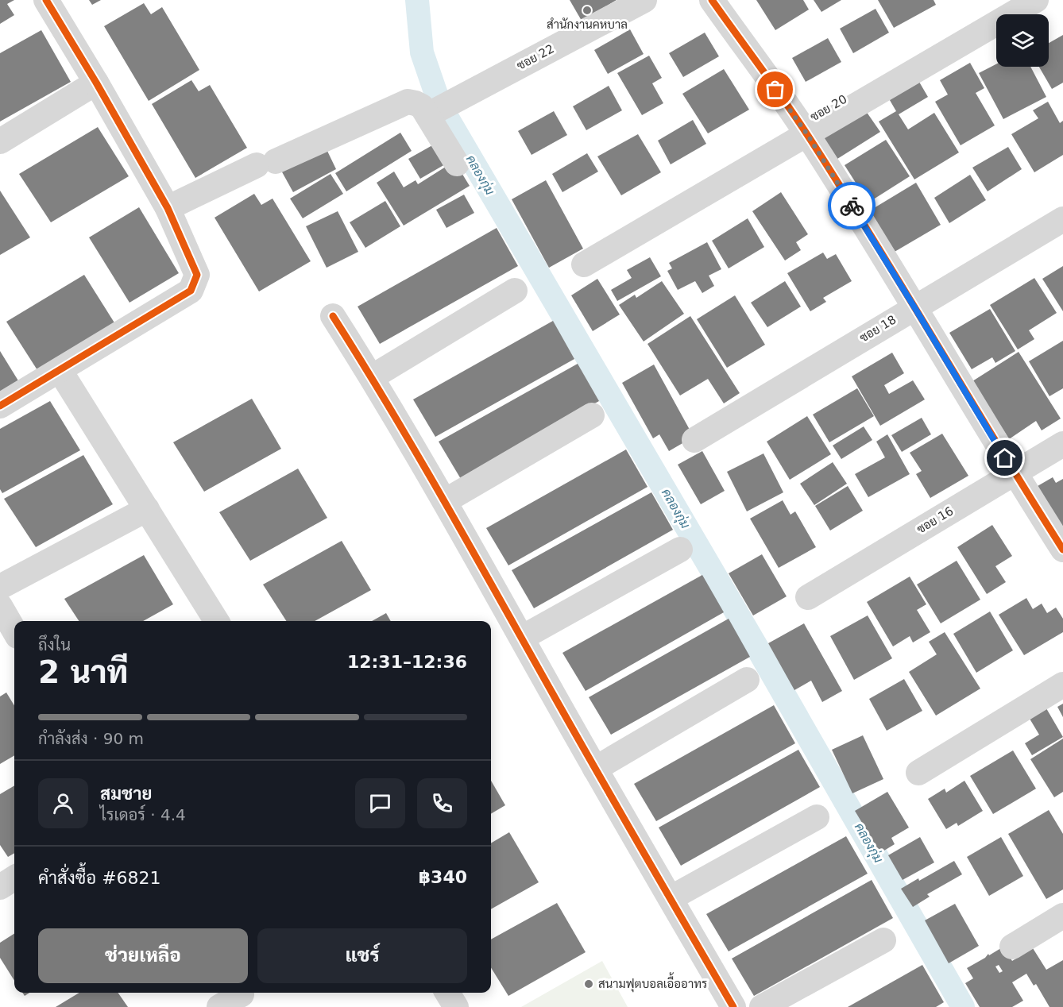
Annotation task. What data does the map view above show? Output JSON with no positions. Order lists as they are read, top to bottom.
{
  "streets": {
    "street": [
      "ซอย 22",
      "ซอย 20",
      "ซอย 18",
      "ซอย 16"
    ]
  },
  "water": ["คลองกุ่ม"],
  "places": ["สำนักงานคหบาล", "สนามฟุตบอลเอื้ออาทร"],
  "page": {
    "heading": ["2 นาที", "ถึงใน", "12:31–12:36"],
    "panel": [
      "สมชาย",
      "ไรเดอร์ · 4.4",
      "คำสั่งซื้อ #6821",
      "฿340"
    ],
    "bar": "กำลังส่ง · 90 m",
    "buttons": ["ช่วยเหลือ", "แชร์"]
  }
}
